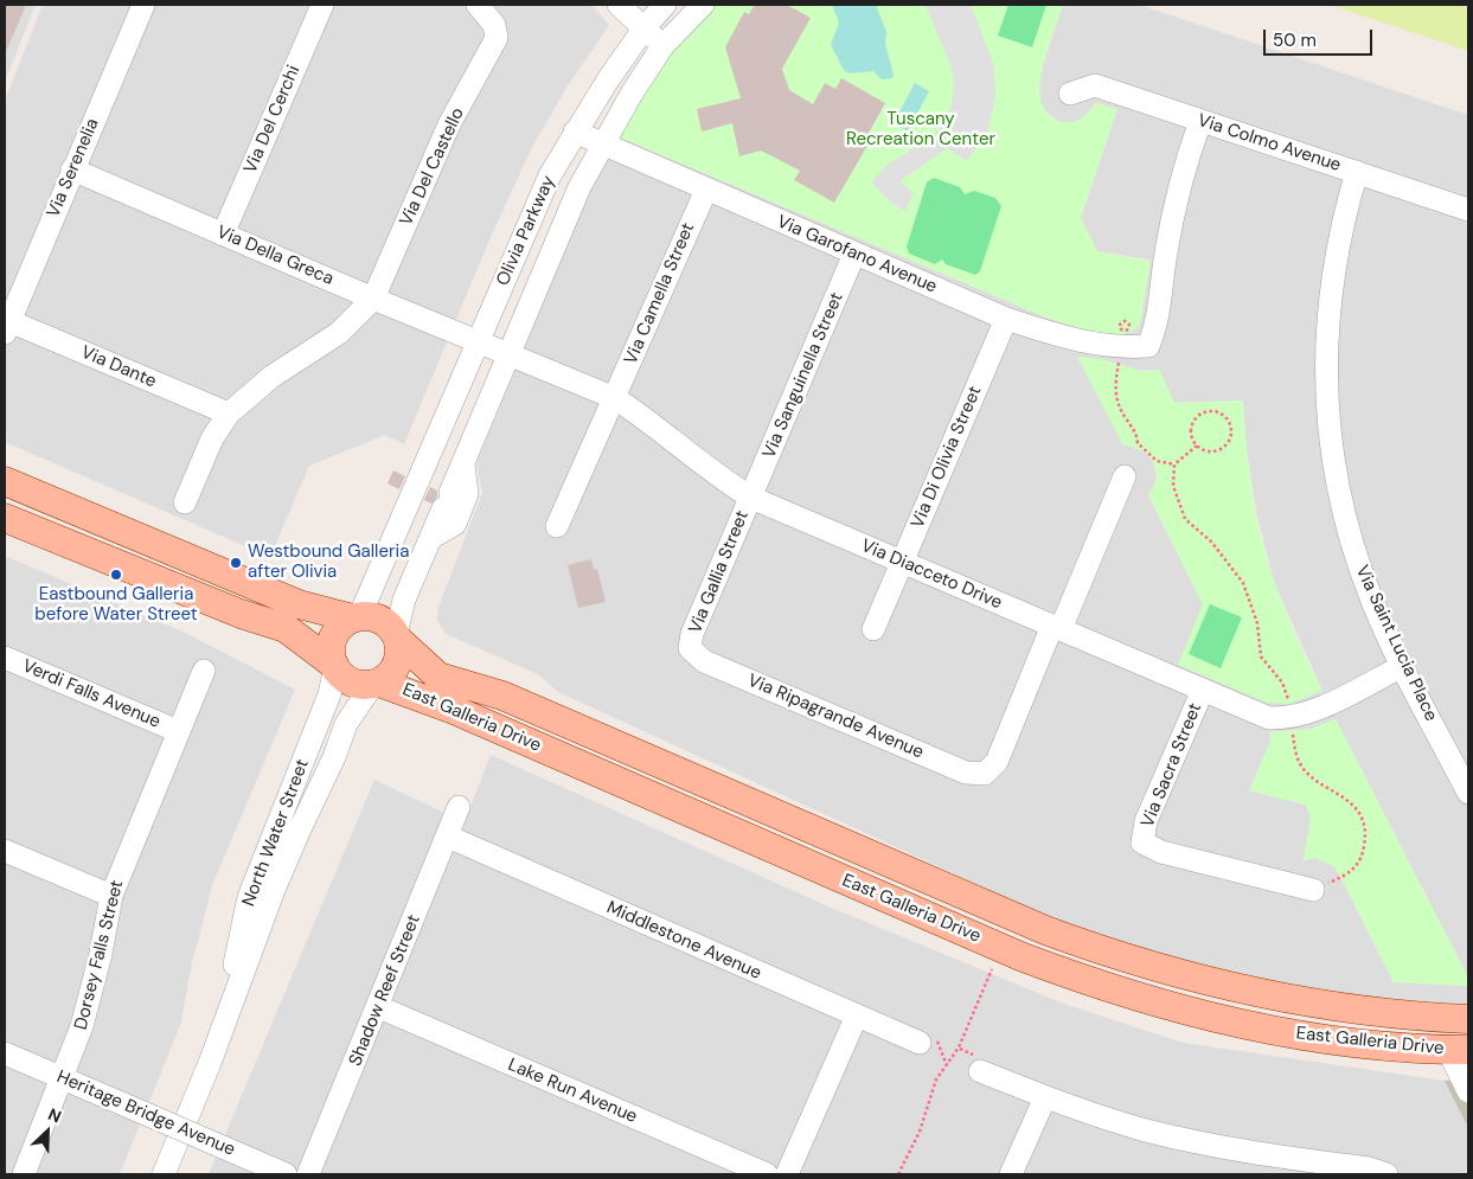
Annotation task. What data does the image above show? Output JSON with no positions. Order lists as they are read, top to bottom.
{
  "streets": {
    "main road": ["East Galleria Drive"],
    "street": [
      "Via Del Cerchi",
      "Via Colmo Avenue",
      "Via Del Castello",
      "Via Serenelia",
      "Olivia Parkway",
      "Via Garofano Avenue",
      "Via Della Greca",
      "Via Camella Street",
      "Via Dante",
      "Via Sanguinella Street",
      "Via Di Olivia Street",
      "Via Gallia Street",
      "Via Diacceto Drive",
      "Via Saint Lucia Place",
      "Verdi Falls Avenue",
      "Via Ripagrande Avenue",
      "Via Sacra Street",
      "North Water Street",
      "Middlestone Avenue",
      "Dorsey Falls Street",
      "Shadow Reef Street",
      "Lake Run Avenue",
      "Heritage Bridge Avenue"
    ]
  },
  "crossings": [
    ["Via Del Cerchi", "Via Della Greca"],
    ["Via Colmo Avenue", "Via Garofano Avenue"],
    ["Via Colmo Avenue", "Via Saint Lucia Place"],
    ["Via Del Castello", "Via Della Greca"],
    ["Via Serenelia", "Via Della Greca"],
    ["Via Serenelia", "Via Dante"],
    ["Olivia Parkway", "Via Garofano Avenue"],
    ["Olivia Parkway", "Via Della Greca"],
    ["Olivia Parkway", "Via Diacceto Drive"],
    ["Olivia Parkway", "East Galleria Drive"],
    ["Olivia Parkway", "North Water Street"],
    ["Via Garofano Avenue", "Via Camella Street"],
    ["Via Garofano Avenue", "Via Sanguinella Street"],
    ["Via Garofano Avenue", "Via Di Olivia Street"],
    ["Via Della Greca", "Via Diacceto Drive"],
    ["Via Camella Street", "Via Diacceto Drive"],
    ["Via Sanguinella Street", "Via Gallia Street"],
    ["Via Sanguinella Street", "Via Diacceto Drive"],
    ["Via Di Olivia Street", "Via Diacceto Drive"],
    ["Via Gallia Street", "Via Diacceto Drive"],
    ["Via Gallia Street", "Via Ripagrande Avenue"],
    ["Via Diacceto Drive", "Via Saint Lucia Place"],
    ["Via Diacceto Drive", "Via Ripagrande Avenue"],
    ["Via Diacceto Drive", "Via Sacra Street"],
    ["Verdi Falls Avenue", "Dorsey Falls Street"],
    ["East Galleria Drive", "North Water Street"],
    ["Middlestone Avenue", "Shadow Reef Street"],
    ["Dorsey Falls Street", "Heritage Bridge Avenue"],
    ["Shadow Reef Street", "Lake Run Avenue"]
  ],
  "parks": ["Tuscany Recreation Center"],
  "places": ["Westbound Galleria after Olivia", "Eastbound Galleria before Water Street"],
  "scale_bar": "50 m",
  "north": "top right"
}
